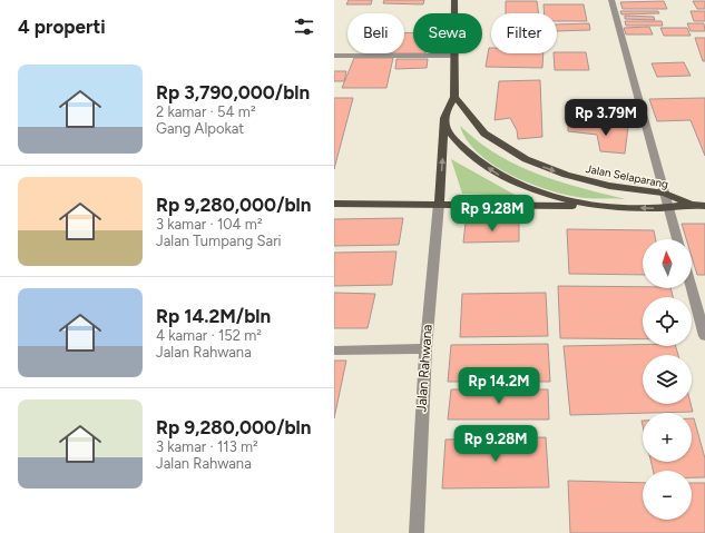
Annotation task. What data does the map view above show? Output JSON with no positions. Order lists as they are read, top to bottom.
{
  "streets": {
    "main road": ["Jalan Selaparang"],
    "street": ["Jalan Rahwana"]
  },
  "north": "top",
  "page": {
    "heading": "4 properti",
    "chip": ["Beli", "Sewa", "Filter"],
    "list": [
      {
        "name": "Rp 3,790,000/bln",
        "note": "2 kamar · 54 m² · Gang Alpokat"
      },
      {
        "name": "Rp 9,280,000/bln",
        "note": "3 kamar · 104 m² · Jalan Tumpang Sari"
      },
      {
        "name": "Rp 14.2M/bln",
        "note": "4 kamar · 152 m² · Jalan Rahwana"
      },
      {
        "name": "Rp 9,280,000/bln",
        "note": "3 kamar · 113 m² · Jalan Rahwana"
      }
    ],
    "price": [
      "Rp 3.79M",
      "Rp 9.28M",
      "Rp 14.2M",
      "Rp 9.28M"
    ],
    "map_buttons": ["+", "−"]
  }
}
